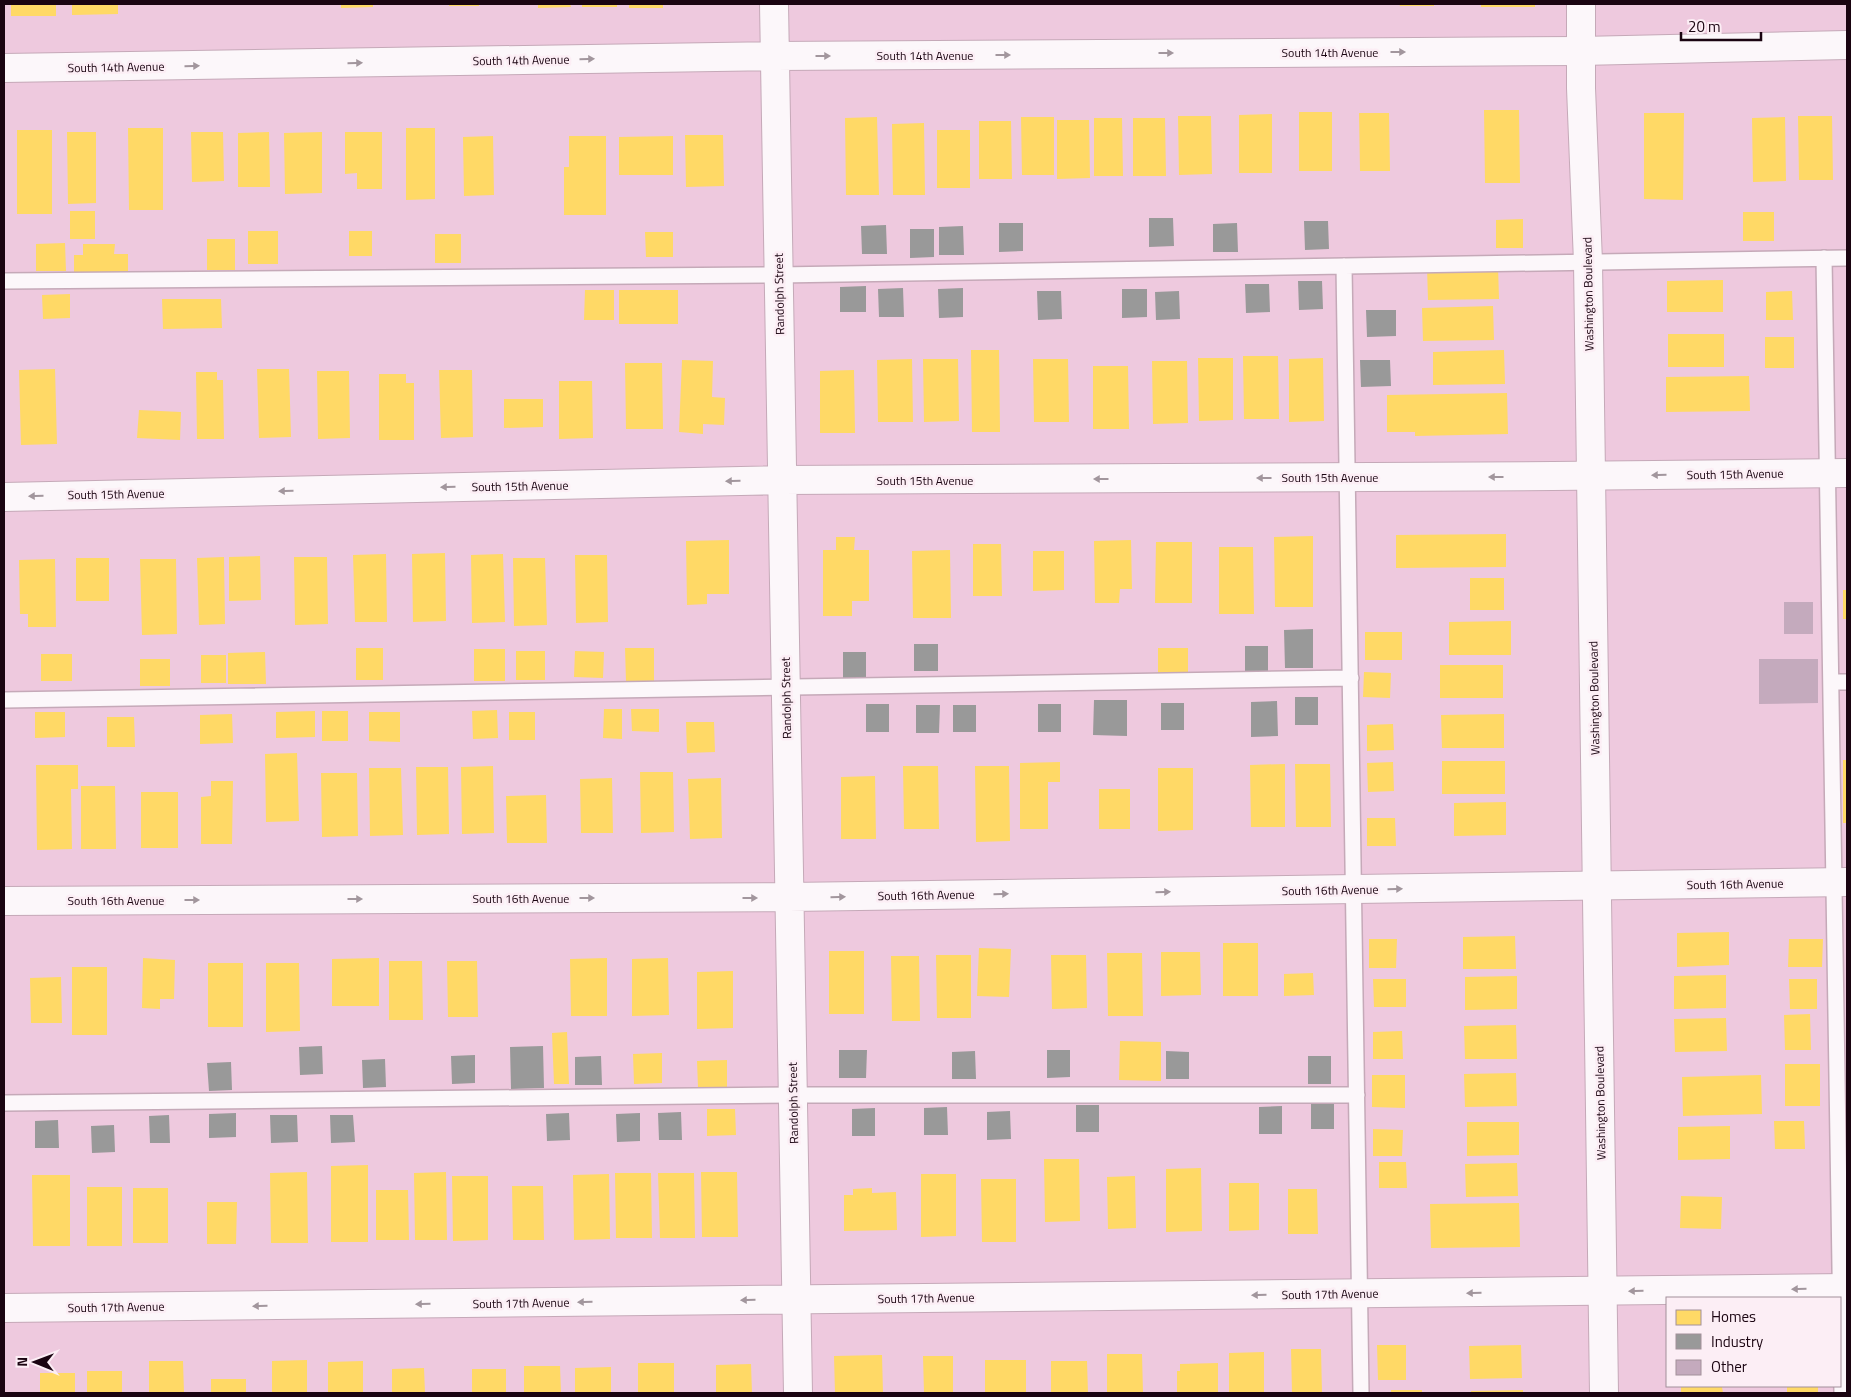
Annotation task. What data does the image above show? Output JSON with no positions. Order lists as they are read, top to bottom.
{
  "streets": {
    "street": [
      "South 14th Avenue",
      "Randolph Street",
      "Washington Boulevard",
      "South 15th Avenue",
      "South 16th Avenue",
      "South 17th Avenue"
    ]
  },
  "crossings": [
    ["South 14th Avenue", "Randolph Street"],
    ["South 14th Avenue", "Washington Boulevard"],
    ["Randolph Street", "South 15th Avenue"],
    ["Randolph Street", "South 16th Avenue"],
    ["Randolph Street", "South 17th Avenue"],
    ["Washington Boulevard", "South 15th Avenue"],
    ["Washington Boulevard", "South 16th Avenue"],
    ["Washington Boulevard", "South 17th Avenue"]
  ],
  "one_way": [
    "South 14th Avenue",
    "South 15th Avenue",
    "South 16th Avenue",
    "South 17th Avenue"
  ],
  "legend": ["Homes", "Industry", "Other"],
  "scale_bar": "20 m",
  "north": "left"
}
